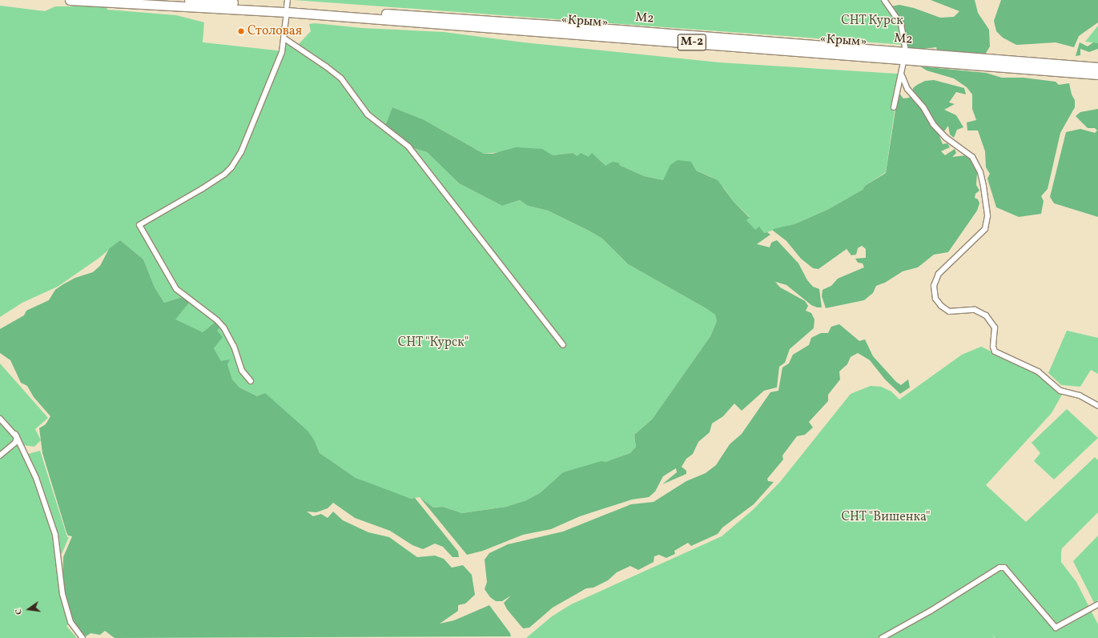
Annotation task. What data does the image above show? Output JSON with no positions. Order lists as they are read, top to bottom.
{
  "streets": {
    "highway": ["М2", "«Крым»", "М-2"]
  },
  "crossings": [
    ["М2", "«Крым»"]
  ],
  "parks": ["СНТ Курск", "СНТ \"Курск\"", "СНТ \"Вишенка\""],
  "places": ["Столовая"],
  "north": "left"
}
